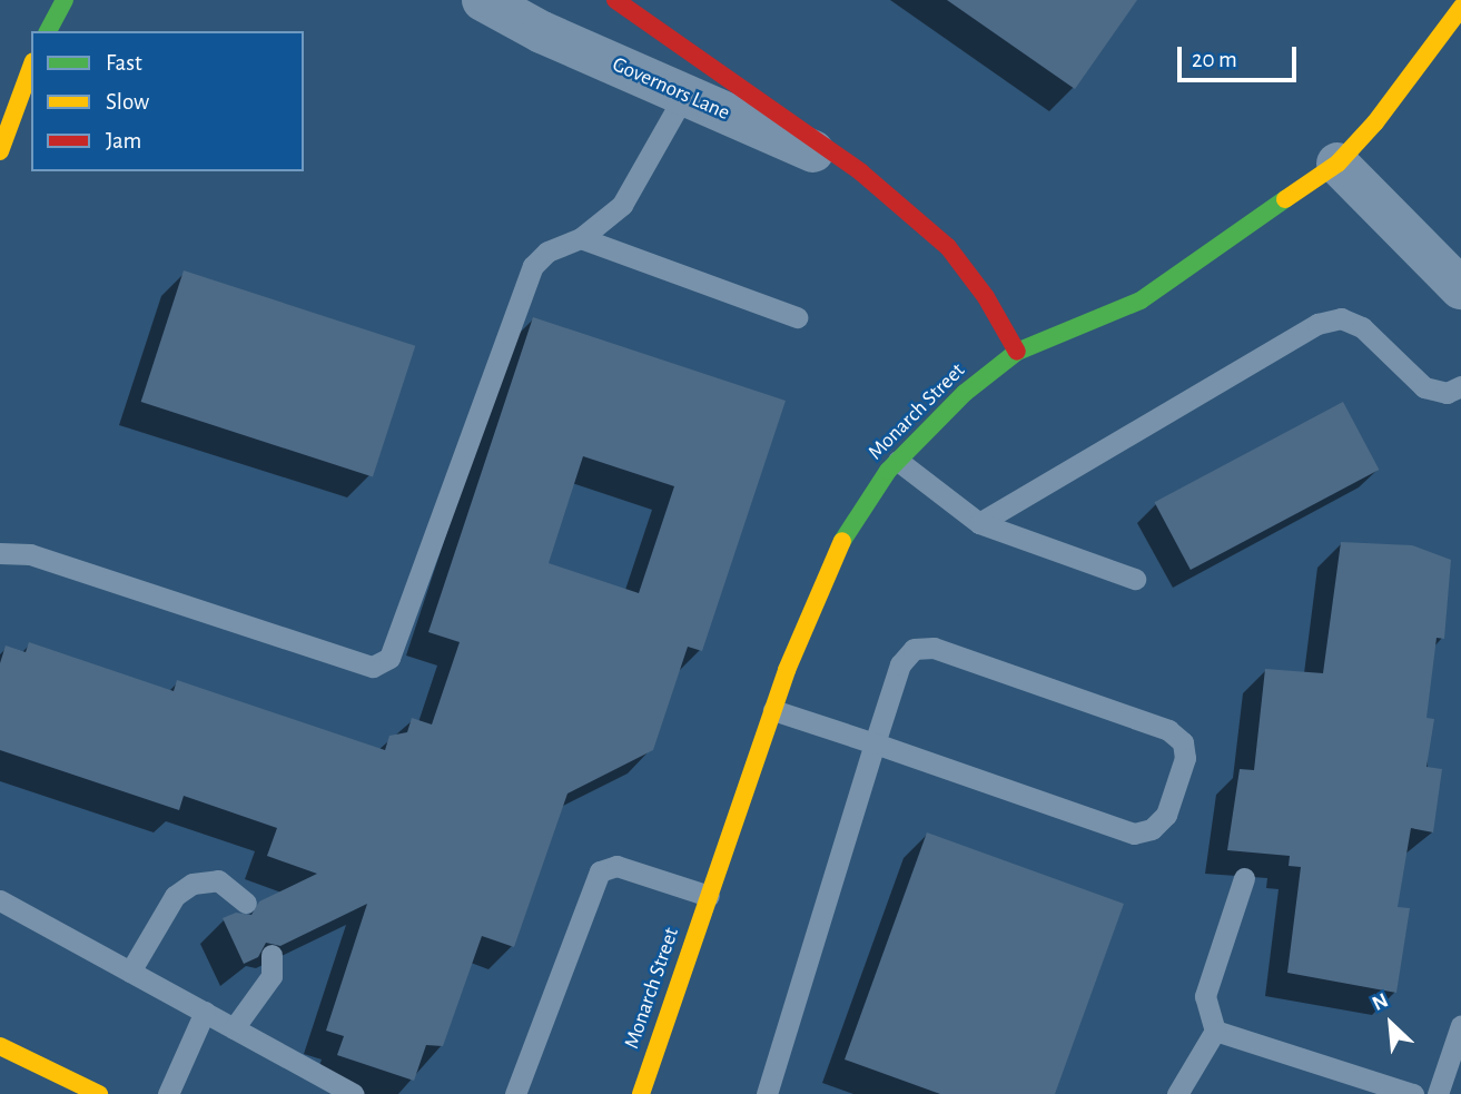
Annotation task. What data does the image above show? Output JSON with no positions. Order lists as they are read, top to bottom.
{
  "streets": {
    "street": ["Governors Lane", "Monarch Street"]
  },
  "crossings": [
    ["Governors Lane", "Monarch Street"]
  ],
  "legend": ["Fast", "Slow", "Jam"],
  "scale_bar": "20 m",
  "north": "top left"
}
